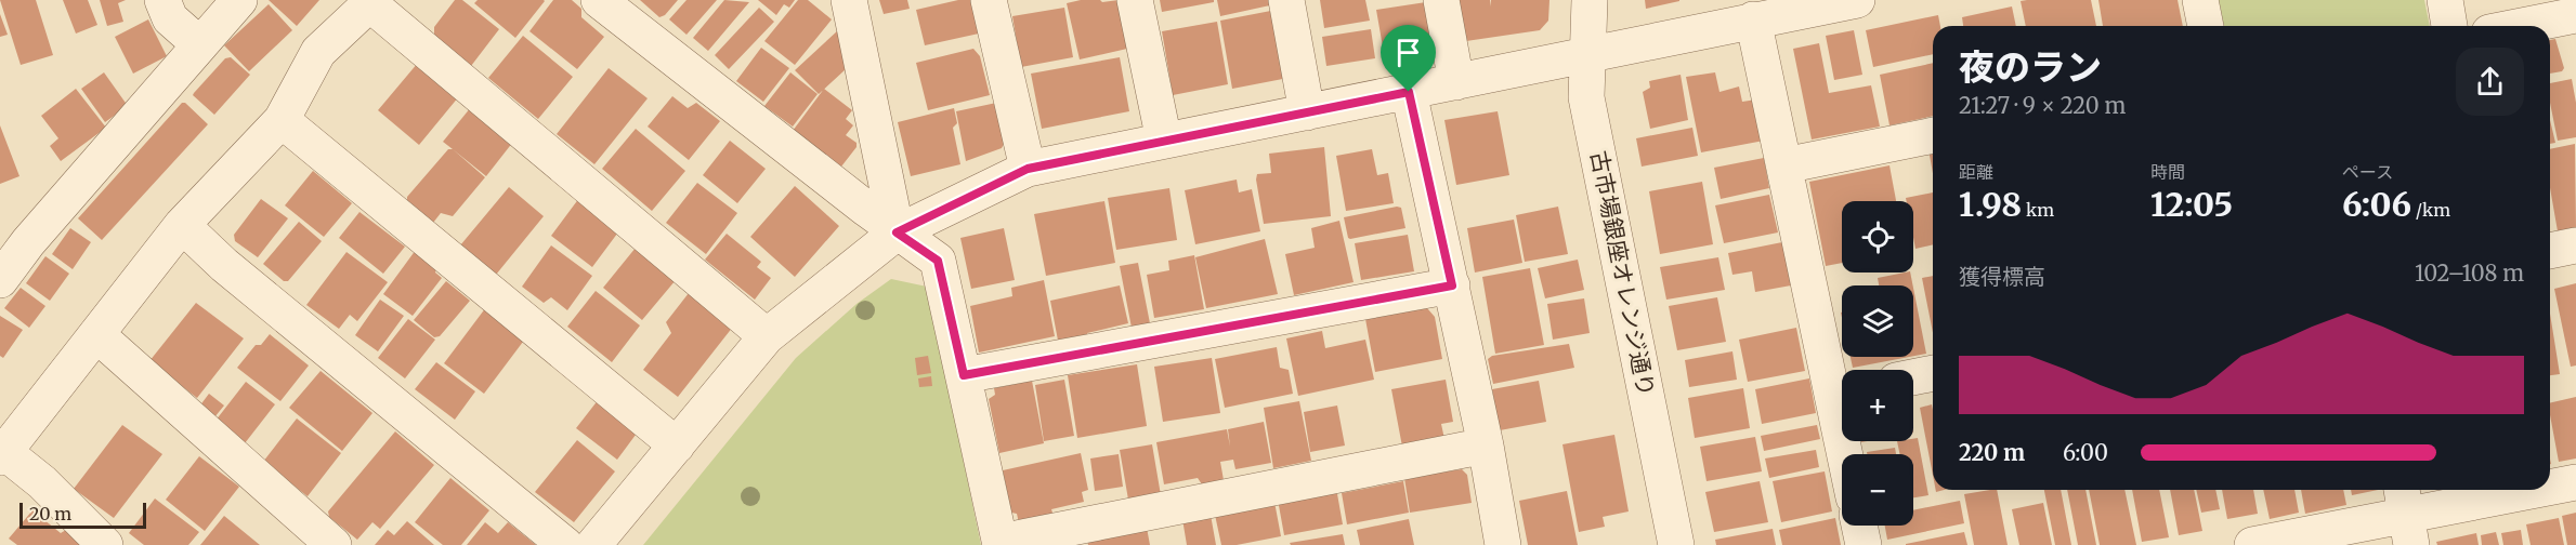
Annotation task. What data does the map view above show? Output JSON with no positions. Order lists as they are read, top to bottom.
{
  "streets": {
    "street": ["古市場銀座オレンジ通り"]
  },
  "scale_bar": "20 m",
  "page": {
    "heading": ["夜のラン", "21:27 · 9 × 220 m"],
    "stats": [
      ["距離", "1.98 km"],
      ["時間", "12:05"],
      ["ペース", "6:06 /km"]
    ],
    "map_buttons": ["+", "−"],
    "chart": ["獲得標高", "102–108 m"],
    "list": [
      {
        "name": "220 m",
        "note": "6:00"
      }
    ],
    "scale": "20 m"
  }
}
